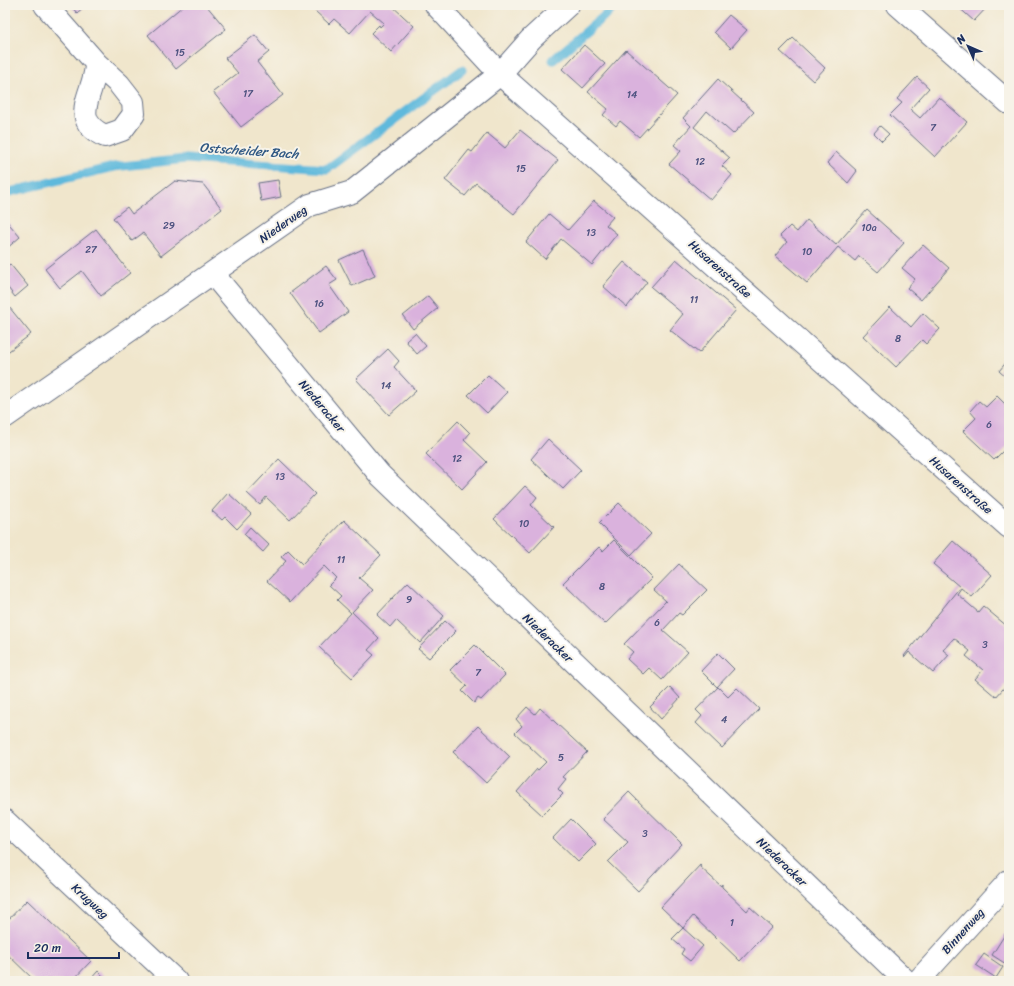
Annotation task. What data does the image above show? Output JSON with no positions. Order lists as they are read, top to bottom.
{
  "streets": {
    "street": [
      "Niederweg",
      "Husarenstraße",
      "Niederacker",
      "Krugweg",
      "Binnenweg"
    ]
  },
  "crossings": [
    ["Niederweg", "Husarenstraße"],
    ["Niederweg", "Niederacker"]
  ],
  "water": ["Ostscheider Bach"],
  "house_numbers": [
    "15",
    "17",
    "14",
    "7",
    "12",
    "15",
    "29",
    "10a",
    "13",
    "27",
    "10",
    "11",
    "16",
    "8",
    "14",
    "6",
    "12",
    "13",
    "10",
    "11",
    "8",
    "9",
    "6",
    "3",
    "7",
    "4",
    "5",
    "3",
    "1"
  ],
  "scale_bar": "20 m",
  "north": "top left"
}
